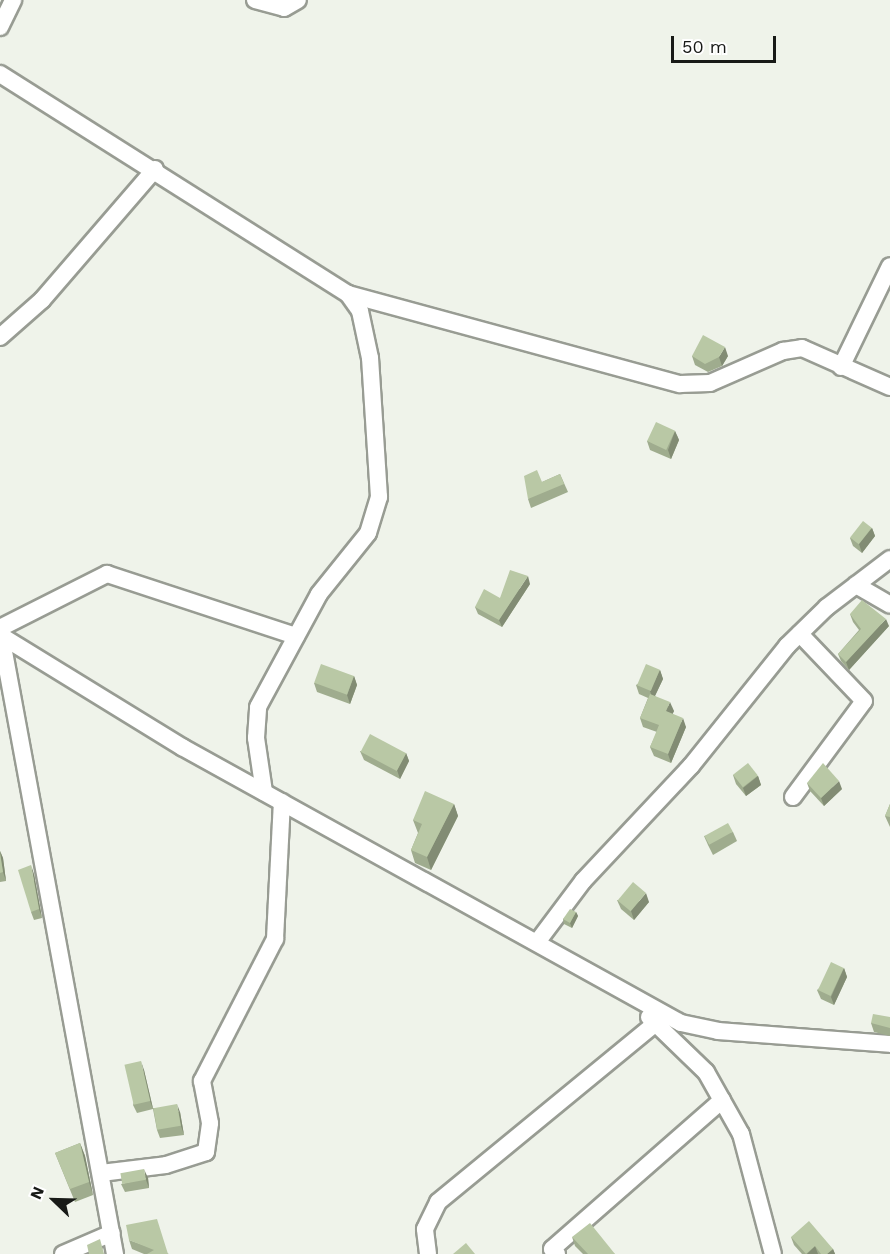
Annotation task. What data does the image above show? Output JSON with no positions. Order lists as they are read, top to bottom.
{
  "scale_bar": "50 m",
  "north": "top left"
}
